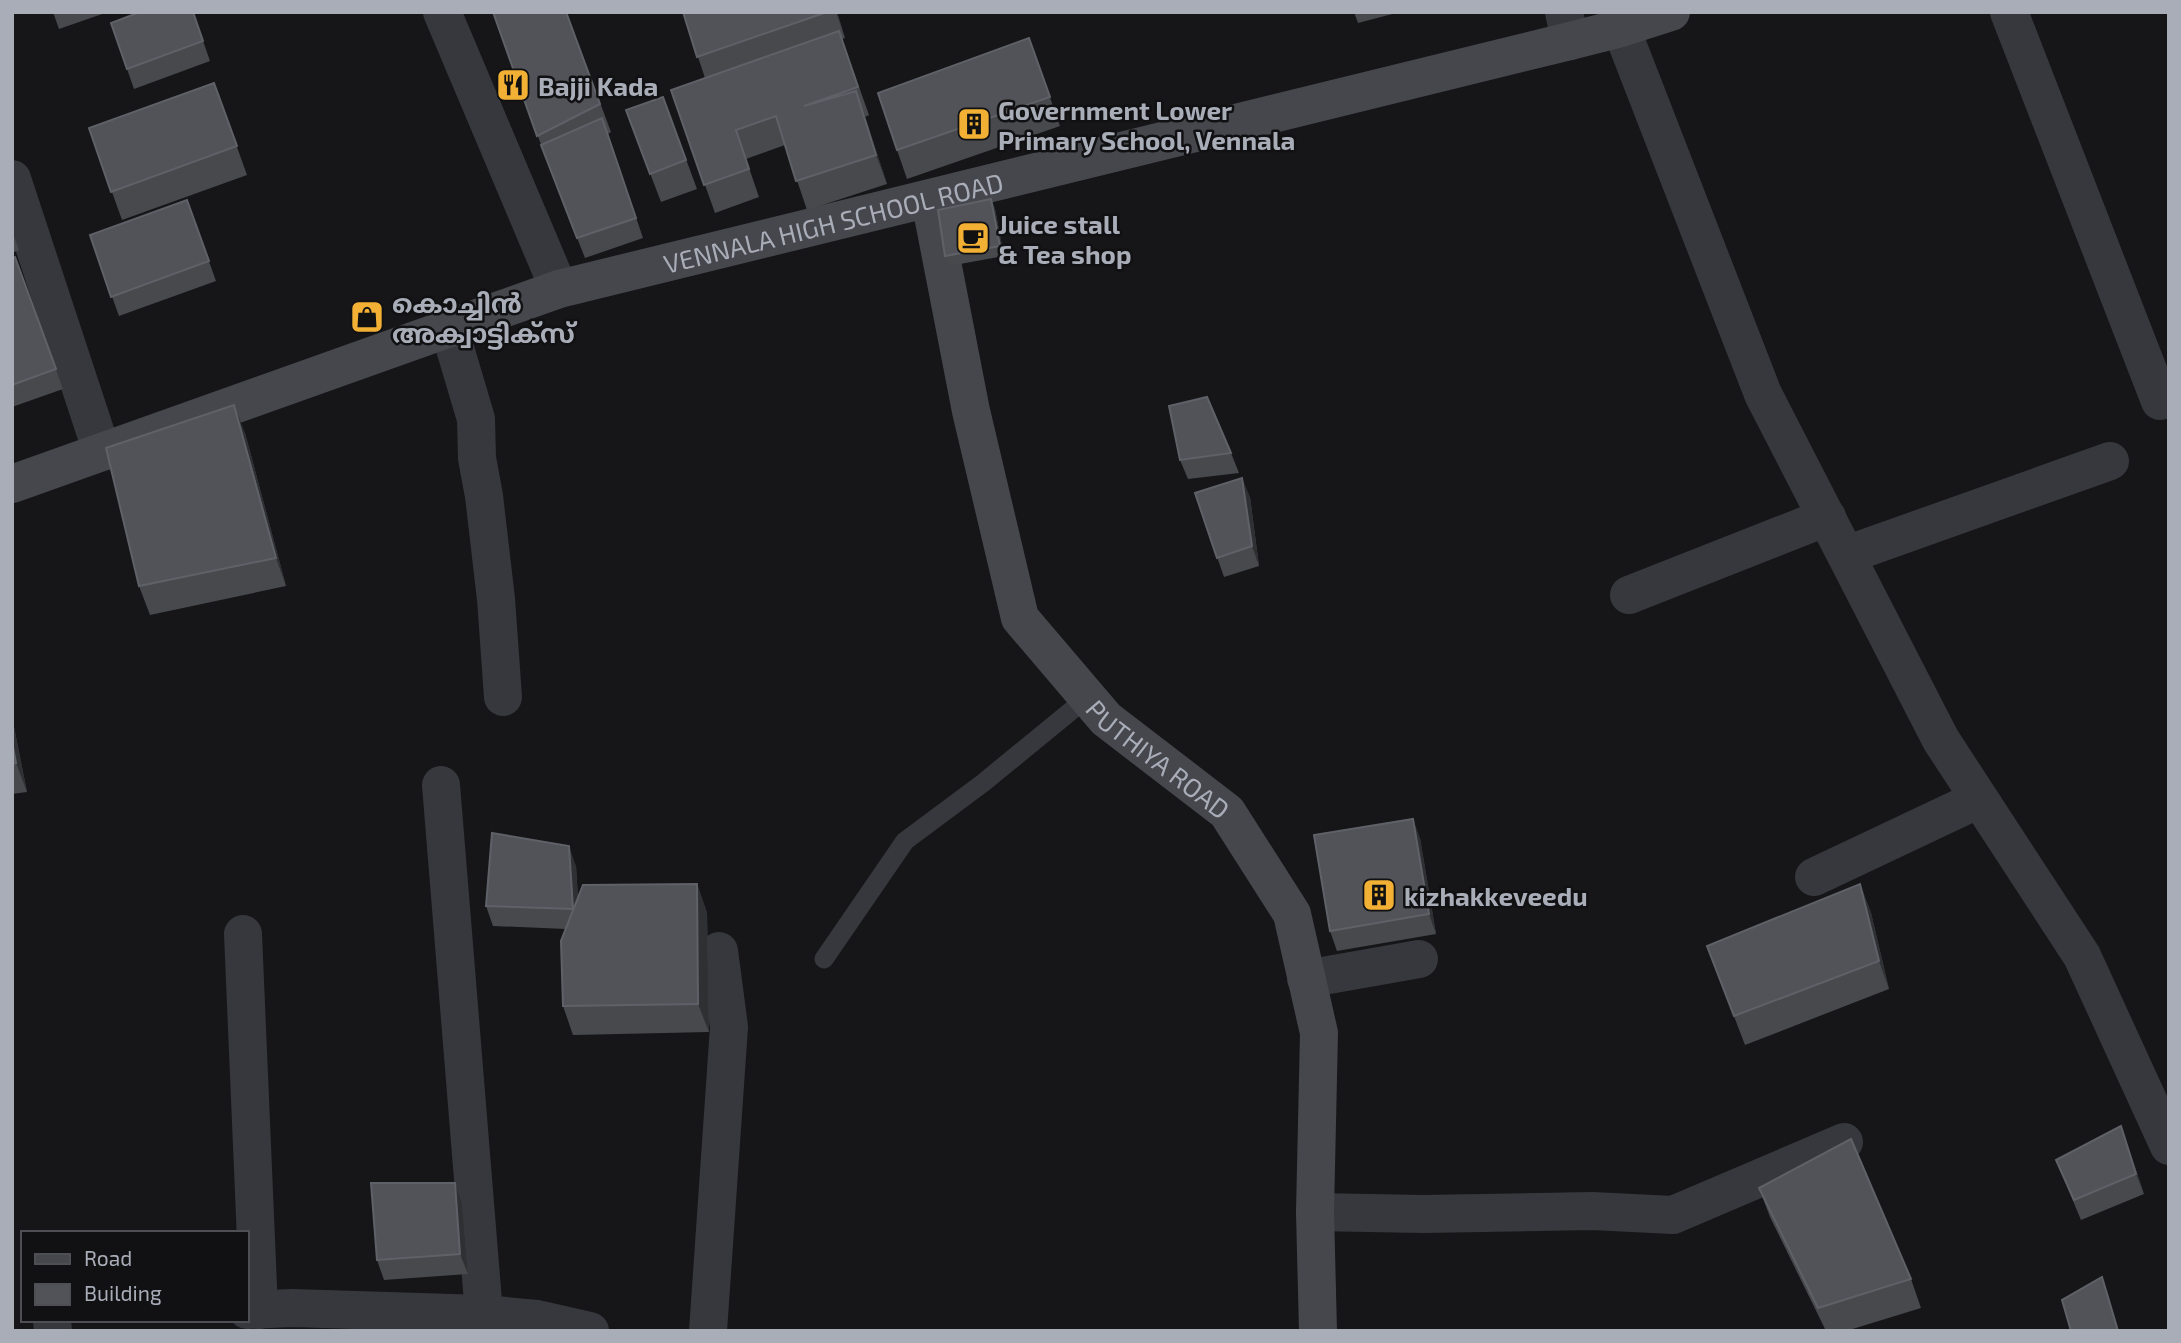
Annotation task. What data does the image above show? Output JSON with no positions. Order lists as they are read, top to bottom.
{
  "streets": {
    "main road": ["VENNALA HIGH SCHOOL ROAD", "PUTHIYA ROAD"]
  },
  "crossings": [
    ["VENNALA HIGH SCHOOL ROAD", "PUTHIYA ROAD"]
  ],
  "places": {
    "restaurant": ["Bajji Kada"],
    "building": ["Government Lower Primary School, Vennala", "kizhakkeveedu"],
    "cafe": ["Juice stall & Tea shop"],
    "shop": ["കൊച്ചിൻ അക്വാട്ടിക്സ്"]
  },
  "legend": ["Road", "Building"]
}
